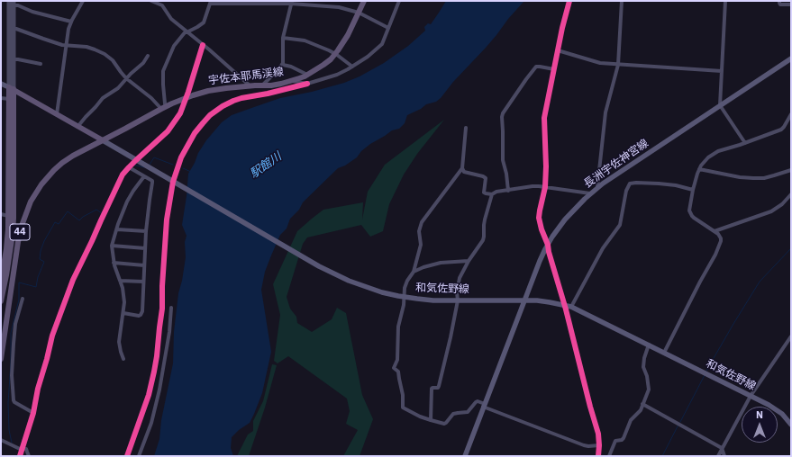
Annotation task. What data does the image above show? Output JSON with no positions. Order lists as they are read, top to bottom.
{
  "streets": {
    "main road": [
      "宇佐本耶馬渓線",
      "長洲宇佐神宮線",
      "44",
      "和気佐野線"
    ]
  },
  "crossings": [
    ["宇佐本耶馬渓線", "44"],
    ["宇佐本耶馬渓線", "和気佐野線"],
    ["長洲宇佐神宮線", "和気佐野線"]
  ],
  "water": ["駅館川"],
  "north": "top"
}
